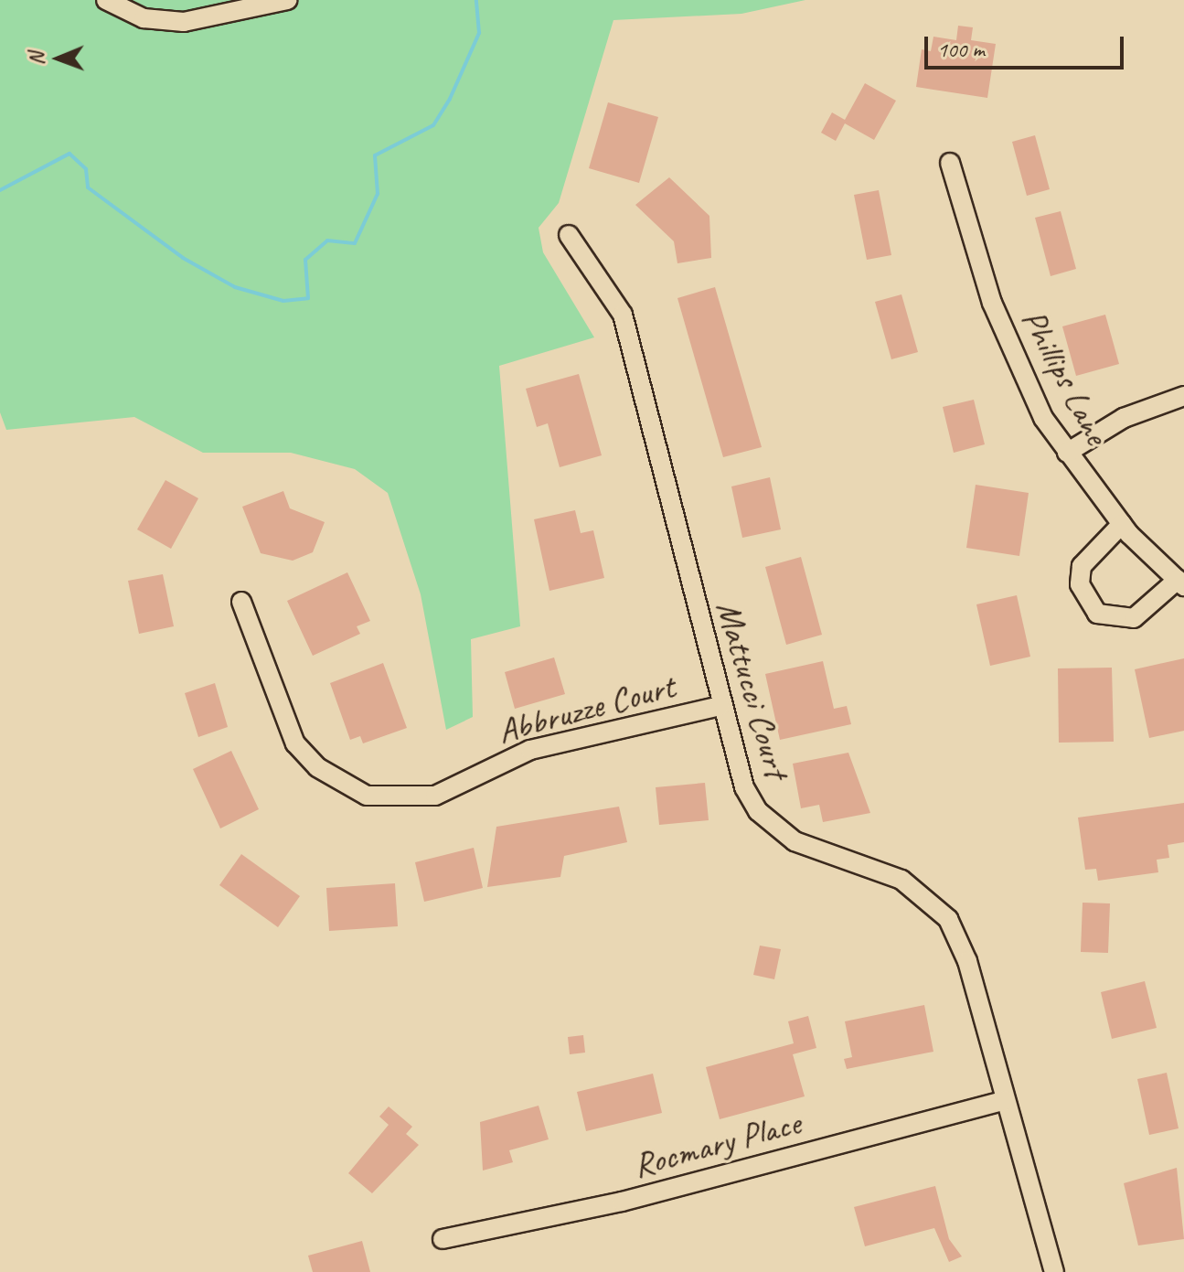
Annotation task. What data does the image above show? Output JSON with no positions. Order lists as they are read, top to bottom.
{
  "streets": {
    "street": [
      "Phillips Lane",
      "Mattucci Court",
      "Abbruzze Court",
      "Rocmary Place"
    ]
  },
  "crossings": [
    ["Mattucci Court", "Abbruzze Court"],
    ["Mattucci Court", "Rocmary Place"]
  ],
  "scale_bar": "100 m",
  "north": "left"
}
